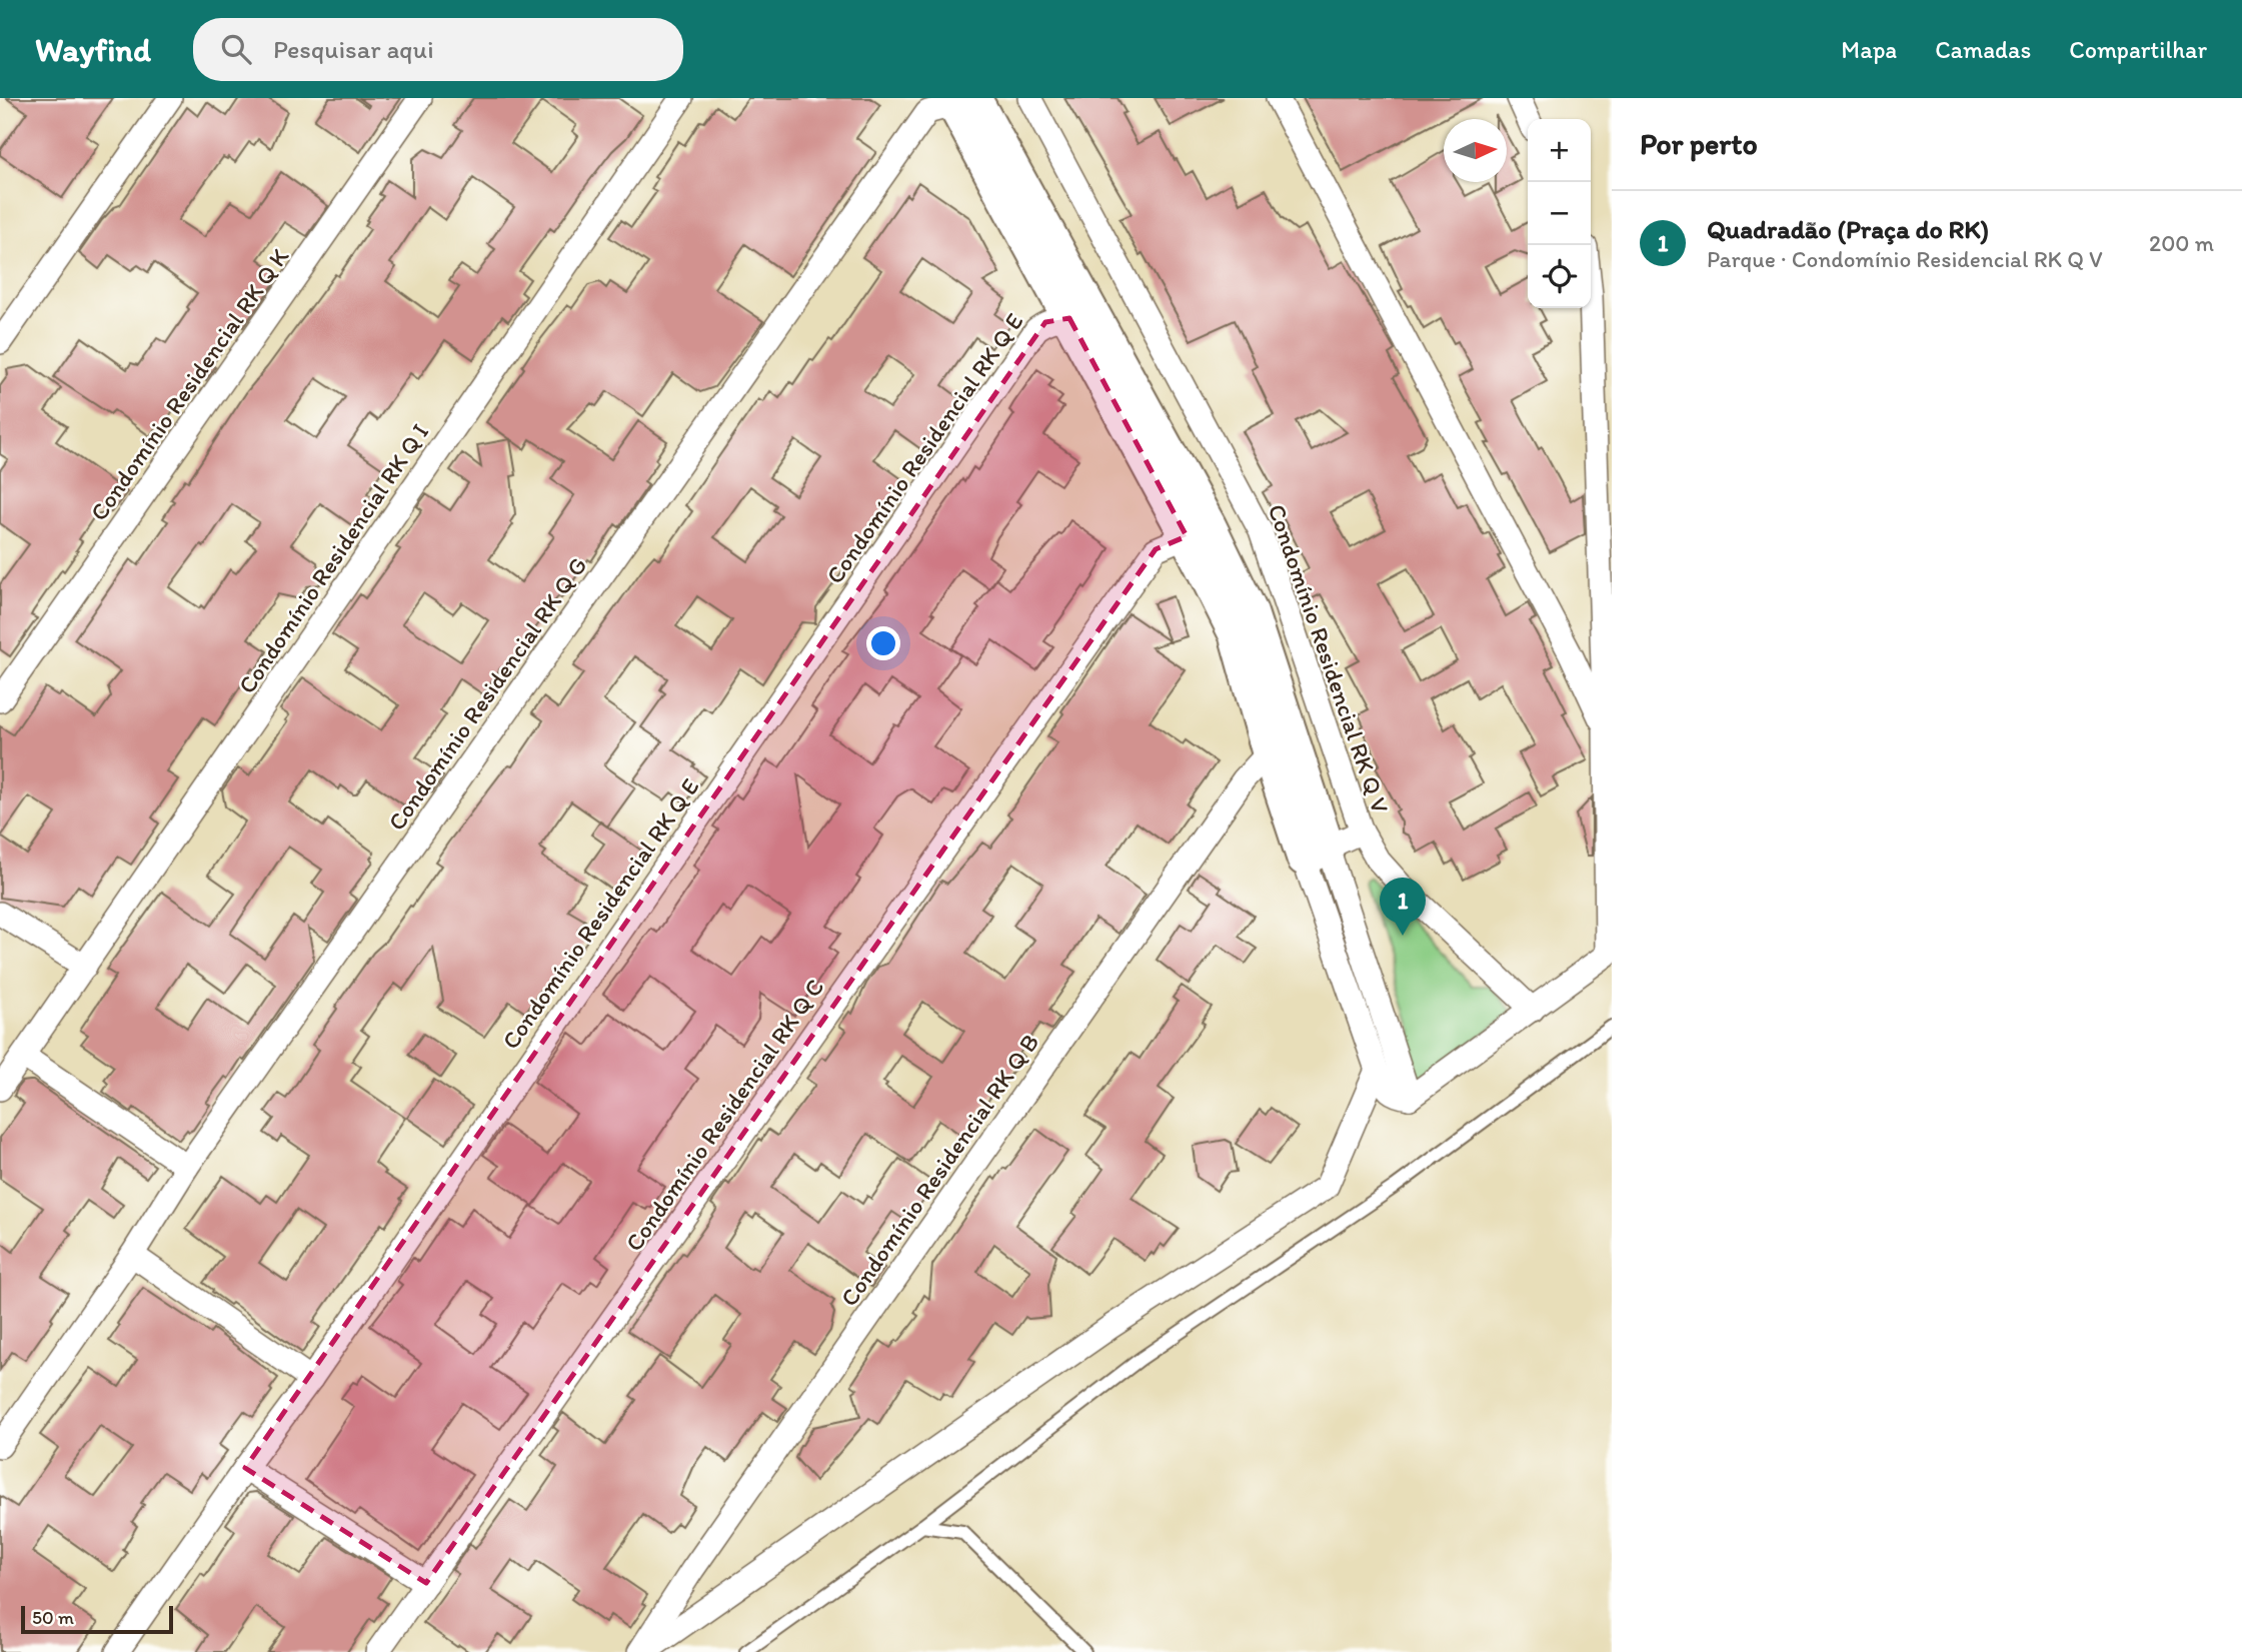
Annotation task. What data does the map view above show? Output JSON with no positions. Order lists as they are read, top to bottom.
{
  "streets": {
    "street": [
      "Condomínio Residencial RK Q K",
      "Condomínio Residencial RK Q E",
      "Condomínio Residencial RK Q I",
      "Condomínio Residencial RK Q V",
      "Condomínio Residencial RK Q G",
      "Condomínio Residencial RK Q C",
      "Condomínio Residencial RK Q B"
    ]
  },
  "scale_bar": "50 m",
  "north": "right",
  "page": {
    "header": "Wayfind",
    "search": "Pesquisar aqui",
    "nav": ["Mapa", "Camadas", "Compartilhar"],
    "heading": "Por perto",
    "map_buttons": ["+", "−"],
    "list": [
      {
        "mark": "1",
        "name": "Quadradão (Praça do RK)",
        "note": "Parque · Condomínio Residencial RK Q V",
        "value": "200 m"
      }
    ],
    "pins": "1",
    "scale": "50 m"
  }
}
